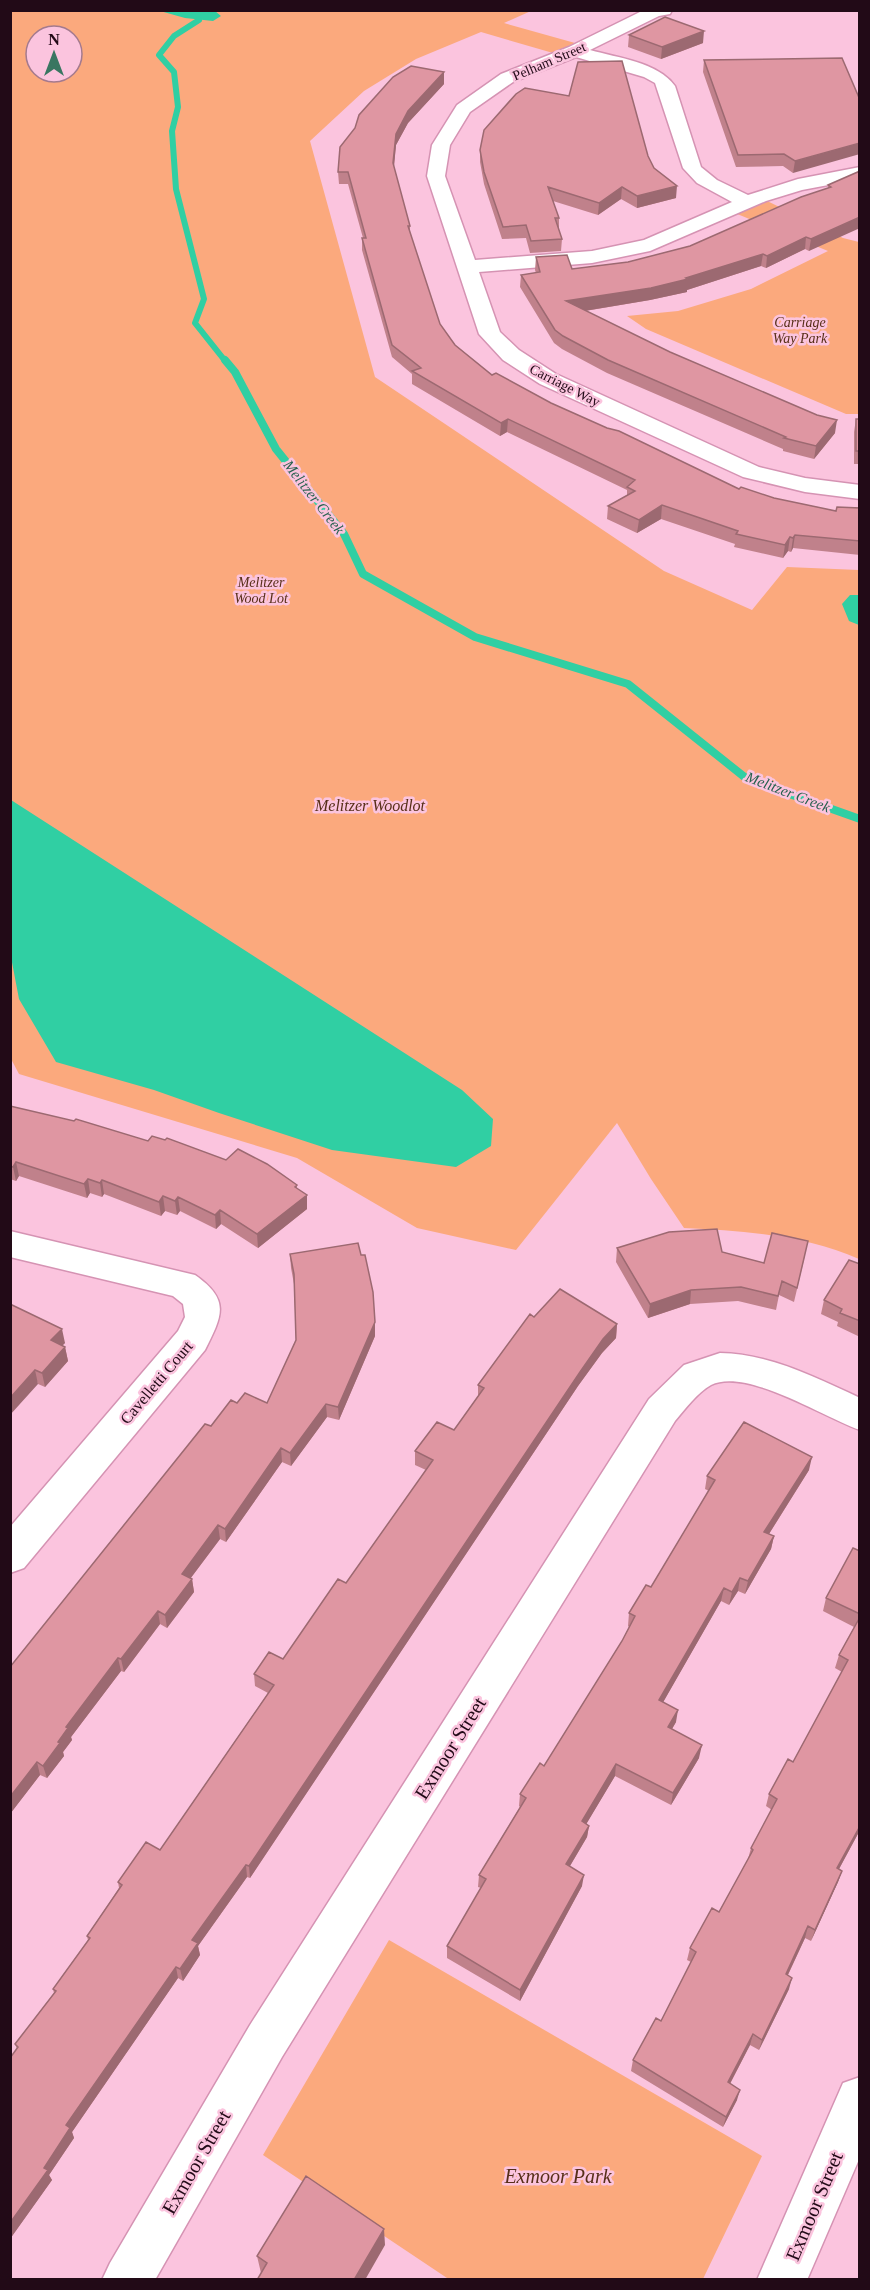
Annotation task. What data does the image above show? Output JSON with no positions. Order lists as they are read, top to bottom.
{
  "streets": {
    "street": [
      "Pelham Street",
      "Carriage Way",
      "Cavelletti Court",
      "Exmoor Street"
    ]
  },
  "crossings": [
    ["Pelham Street", "Carriage Way"]
  ],
  "water": ["Melitzer Creek"],
  "parks": [
    "Carriage Way Park",
    "Melitzer Wood Lot",
    "Melitzer Woodlot",
    "Exmoor Park"
  ],
  "north": "top"
}
